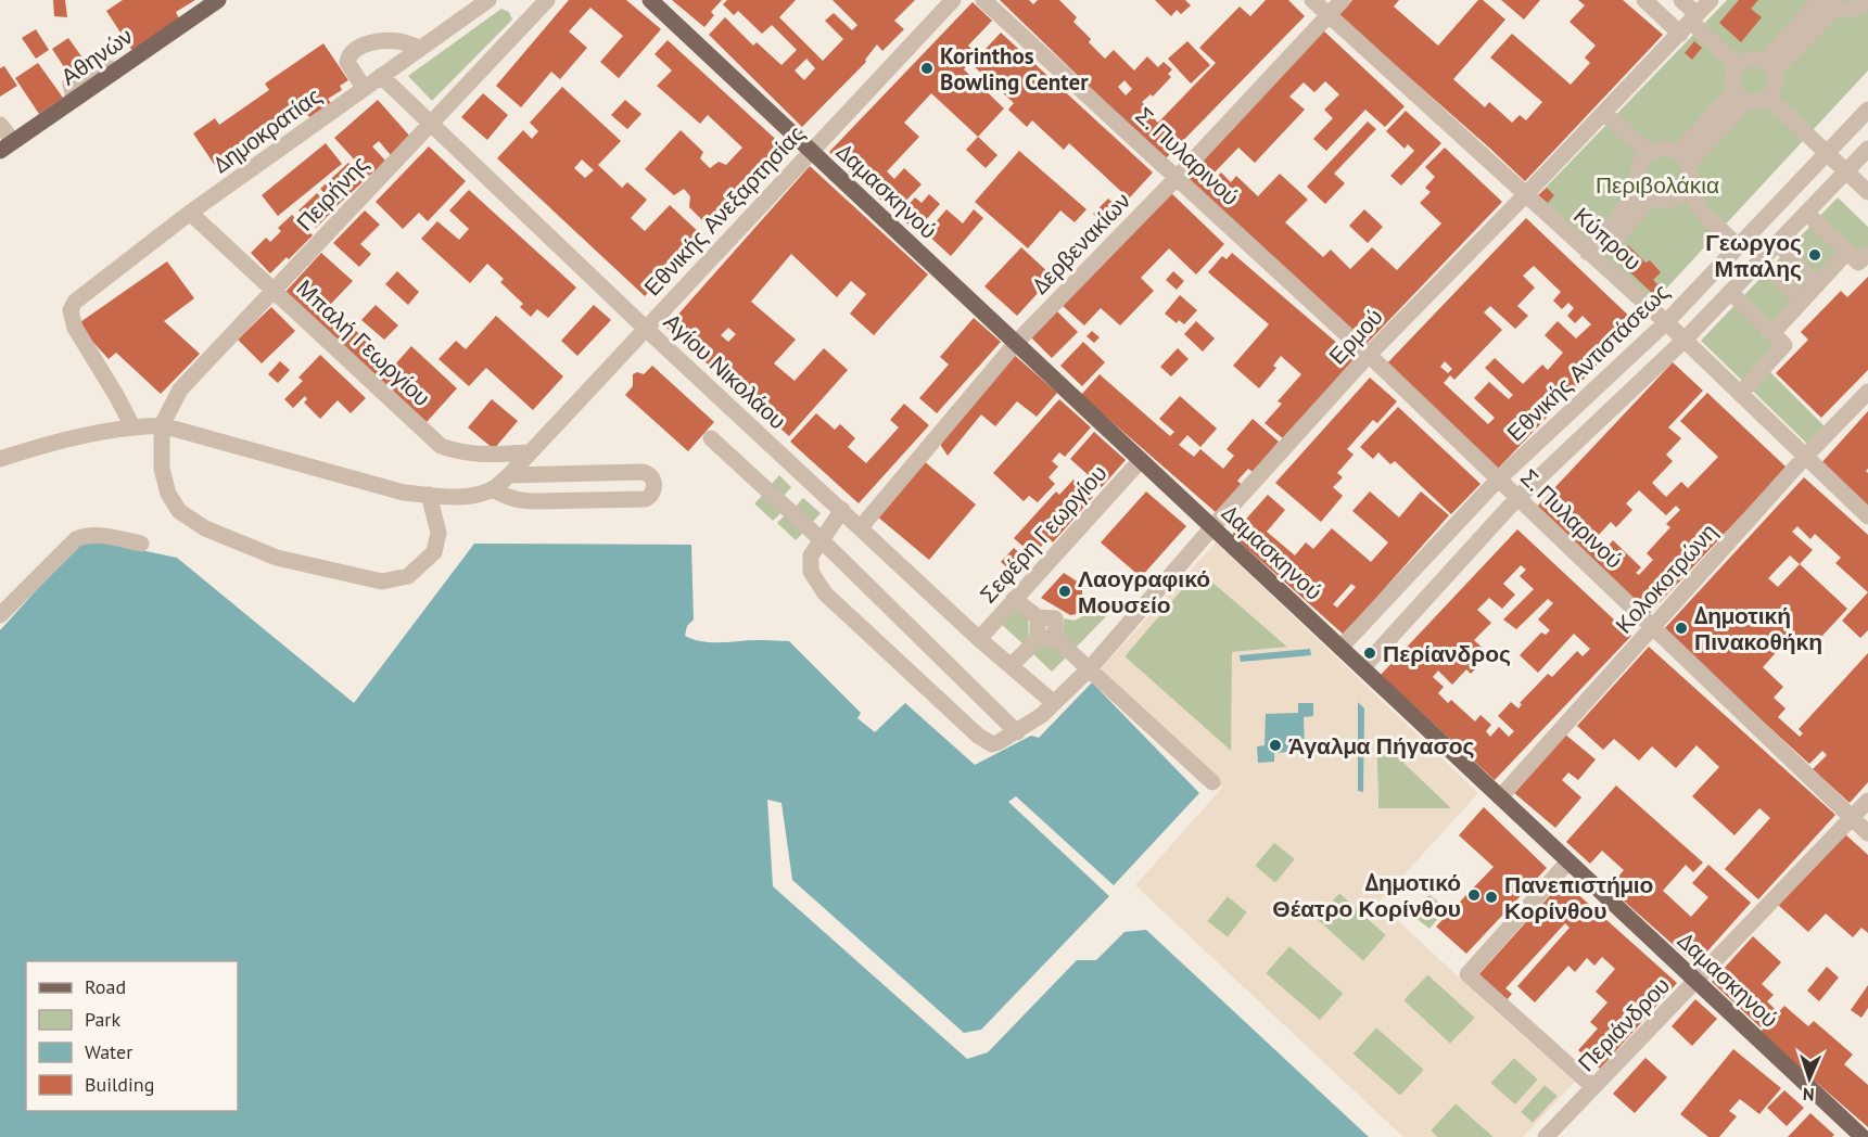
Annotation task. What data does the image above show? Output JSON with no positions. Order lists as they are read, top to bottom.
{
  "streets": {
    "main road": ["Αθηνών", "Δαμασκηνού"],
    "street": [
      "Δημοκρατίας",
      "Σ. Πυλαρινού",
      "Πειρήνης",
      "Εθνικής Ανεξαρτησίας",
      "Κύπρου",
      "Δερβενακίων",
      "Ερμού",
      "Μπαλή Γεωργίου",
      "Εθνικής Αντιστάσεως",
      "Αγίου Νικολάου",
      "Σεφέρη Γεωργίου",
      "Κολοκοτρώνη",
      "Περιάνδρου"
    ]
  },
  "crossings": [
    ["Δημοκρατίας", "Μπαλή Γεωργίου"],
    ["Δημοκρατίας", "Αγίου Νικολάου"],
    ["Σ. Πυλαρινού", "Δερβενακίων"],
    ["Σ. Πυλαρινού", "Ερμού"],
    ["Σ. Πυλαρινού", "Εθνικής Αντιστάσεως"],
    ["Σ. Πυλαρινού", "Κολοκοτρώνη"],
    ["Σ. Πυλαρινού", "Περιάνδρου"],
    ["Δαμασκηνού", "Εθνικής Ανεξαρτησίας"],
    ["Δαμασκηνού", "Δερβενακίων"],
    ["Δαμασκηνού", "Ερμού"],
    ["Δαμασκηνού", "Εθνικής Αντιστάσεως"],
    ["Δαμασκηνού", "Σεφέρη Γεωργίου"],
    ["Δαμασκηνού", "Κολοκοτρώνη"],
    ["Δαμασκηνού", "Περιάνδρου"],
    ["Πειρήνης", "Μπαλή Γεωργίου"],
    ["Πειρήνης", "Αγίου Νικολάου"],
    ["Εθνικής Ανεξαρτησίας", "Μπαλή Γεωργίου"],
    ["Εθνικής Ανεξαρτησίας", "Αγίου Νικολάου"],
    ["Κύπρου", "Δερβενακίων"],
    ["Κύπρου", "Ερμού"],
    ["Κύπρου", "Εθνικής Αντιστάσεως"],
    ["Κύπρου", "Κολοκοτρώνη"],
    ["Δερβενακίων", "Αγίου Νικολάου"],
    ["Ερμού", "Αγίου Νικολάου"],
    ["Αγίου Νικολάου", "Σεφέρη Γεωργίου"]
  ],
  "parks": ["Περιβολάκια"],
  "places": [
    "Korinthos Bowling Center",
    "Γεωργος Μπαλης",
    "Λαογραφικό Μουσείο",
    "Δημοτική Πινακοθήκη",
    "Περίανδρος",
    "Άγαλμα Πήγασος",
    "Δημοτικό Θέατρο Κορίνθου",
    "Πανεπιστήμιο Κορίνθου"
  ],
  "legend": [
    "Road",
    "Park",
    "Water",
    "Building"
  ],
  "north": "bottom"
}
